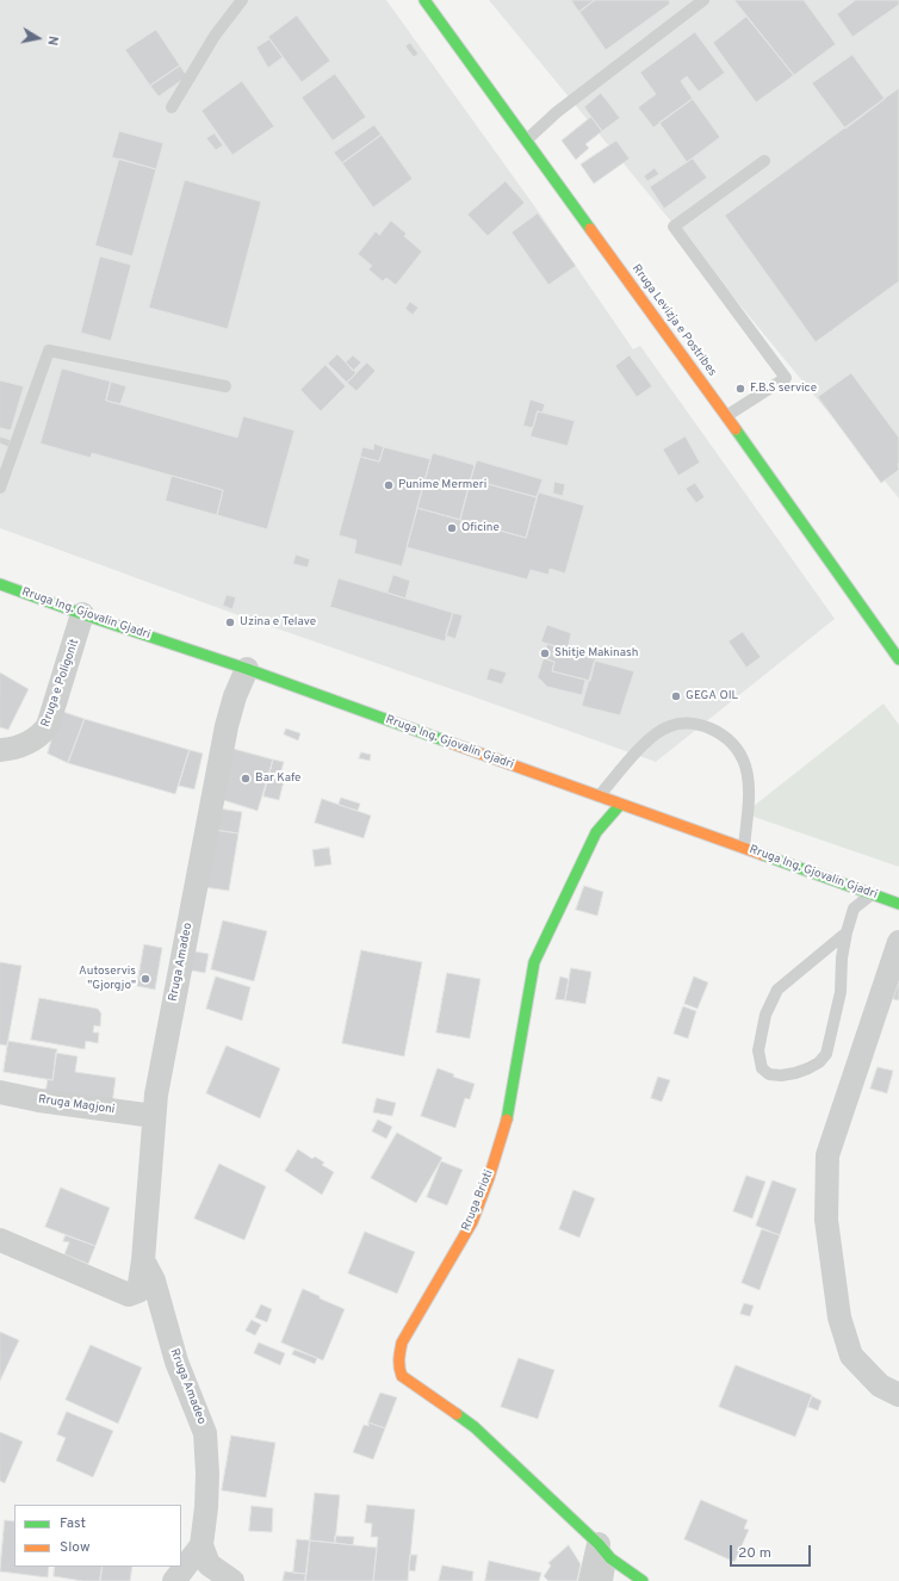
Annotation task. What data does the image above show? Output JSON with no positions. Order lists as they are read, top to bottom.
{
  "streets": {
    "street": [
      "Rruga Levizja e Postribes",
      "Rruga Ing. Gjovalin Gjadri",
      "Rruga e Poligonit",
      "Rruga Amadeo",
      "Rruga Magjoni",
      "Rruga Brioti"
    ]
  },
  "crossings": [
    ["Rruga Ing. Gjovalin Gjadri", "Rruga e Poligonit"],
    ["Rruga Ing. Gjovalin Gjadri", "Rruga Amadeo"],
    ["Rruga Ing. Gjovalin Gjadri", "Rruga Brioti"],
    ["Rruga Amadeo", "Rruga Magjoni"]
  ],
  "places": [
    "F.B.S service",
    "Punime Mermeri",
    "Oficine",
    "Uzina e Telave",
    "Shitje Makinash",
    "GEGA OIL",
    "Bar Kafe",
    "Autoservis \"Gjorgjo\""
  ],
  "legend": ["Fast", "Slow"],
  "scale_bar": "20 m",
  "north": "right"
}
